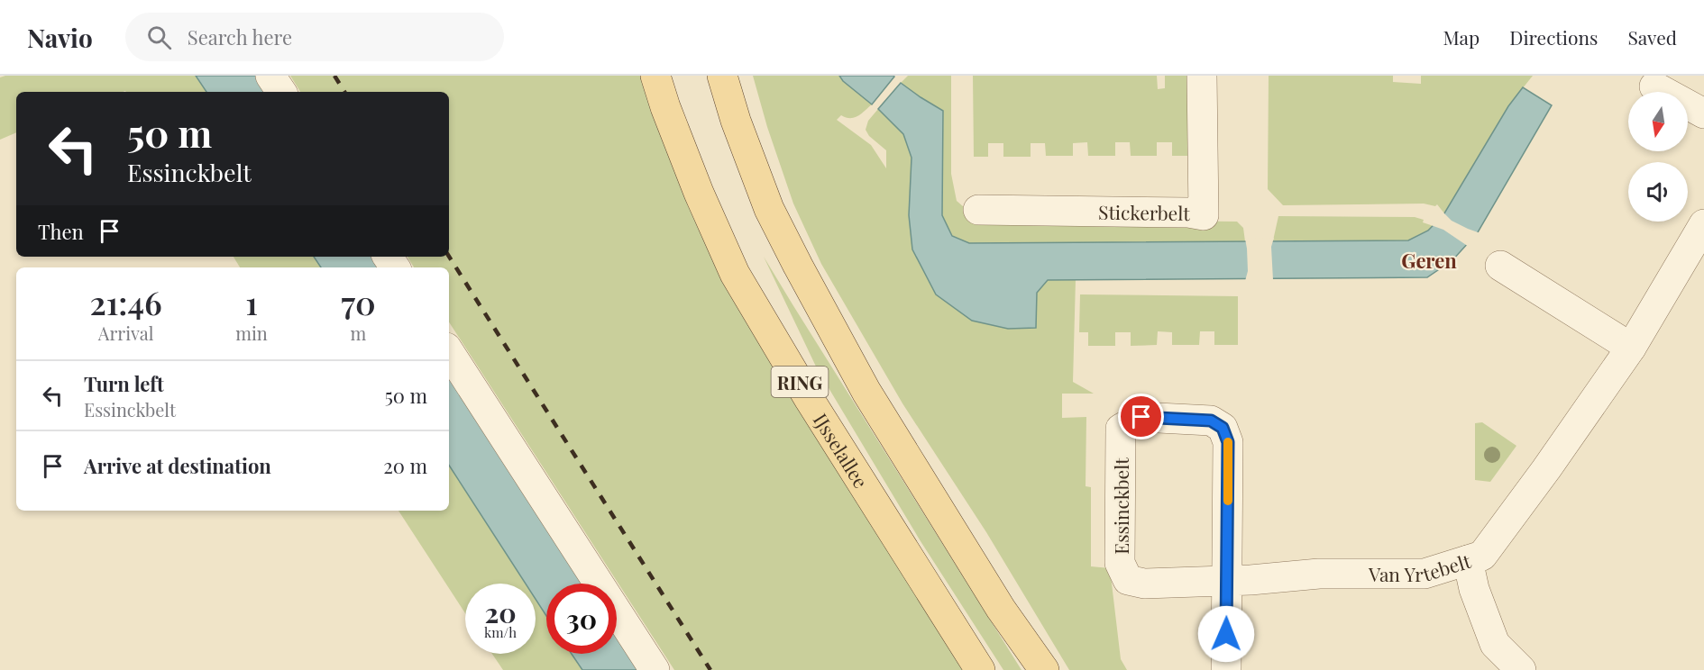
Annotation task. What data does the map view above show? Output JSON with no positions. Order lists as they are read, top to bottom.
{
  "streets": {
    "main road": ["RING", "IJsselallee"],
    "street": ["Stickerbelt", "Essinckbelt", "Van Yrtebelt"]
  },
  "crossings": [
    ["Essinckbelt", "Van Yrtebelt"]
  ],
  "districts": ["Geren"],
  "north": "bottom",
  "page": {
    "header": "Navio",
    "search": "Search here",
    "nav": ["Map", "Directions", "Saved"],
    "turn": ["50 m", "Essinckbelt"],
    "then": "Then",
    "eta": [
      "21:46",
      "Arrival",
      "1",
      "min",
      "70",
      "m"
    ],
    "list": [
      {
        "name": "Turn left",
        "note": "Essinckbelt",
        "value": "50 m"
      },
      {
        "name": "Arrive at destination",
        "value": "20 m"
      }
    ],
    "speed": "20 km/h",
    "limit": "30"
  }
}
